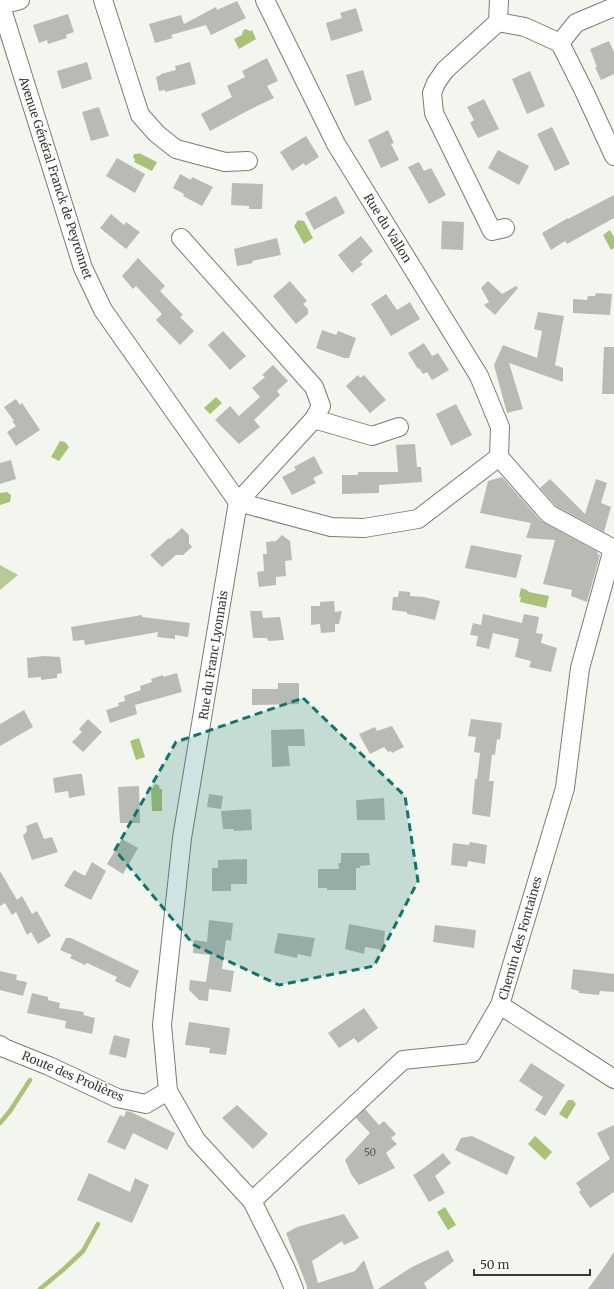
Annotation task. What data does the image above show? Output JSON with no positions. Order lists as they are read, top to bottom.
{
  "streets": {
    "street": [
      "Avenue Général Franck de Peyronnet",
      "Rue du Vallon",
      "Rue du Franc Lyonnais",
      "Chemin des Fontaines",
      "Route des Prolières"
    ]
  },
  "crossings": [
    ["Avenue Général Franck de Peyronnet", "Rue du Franc Lyonnais"],
    ["Rue du Franc Lyonnais", "Route des Prolières"]
  ],
  "house_numbers": ["50"],
  "scale_bar": "50 m"
}
